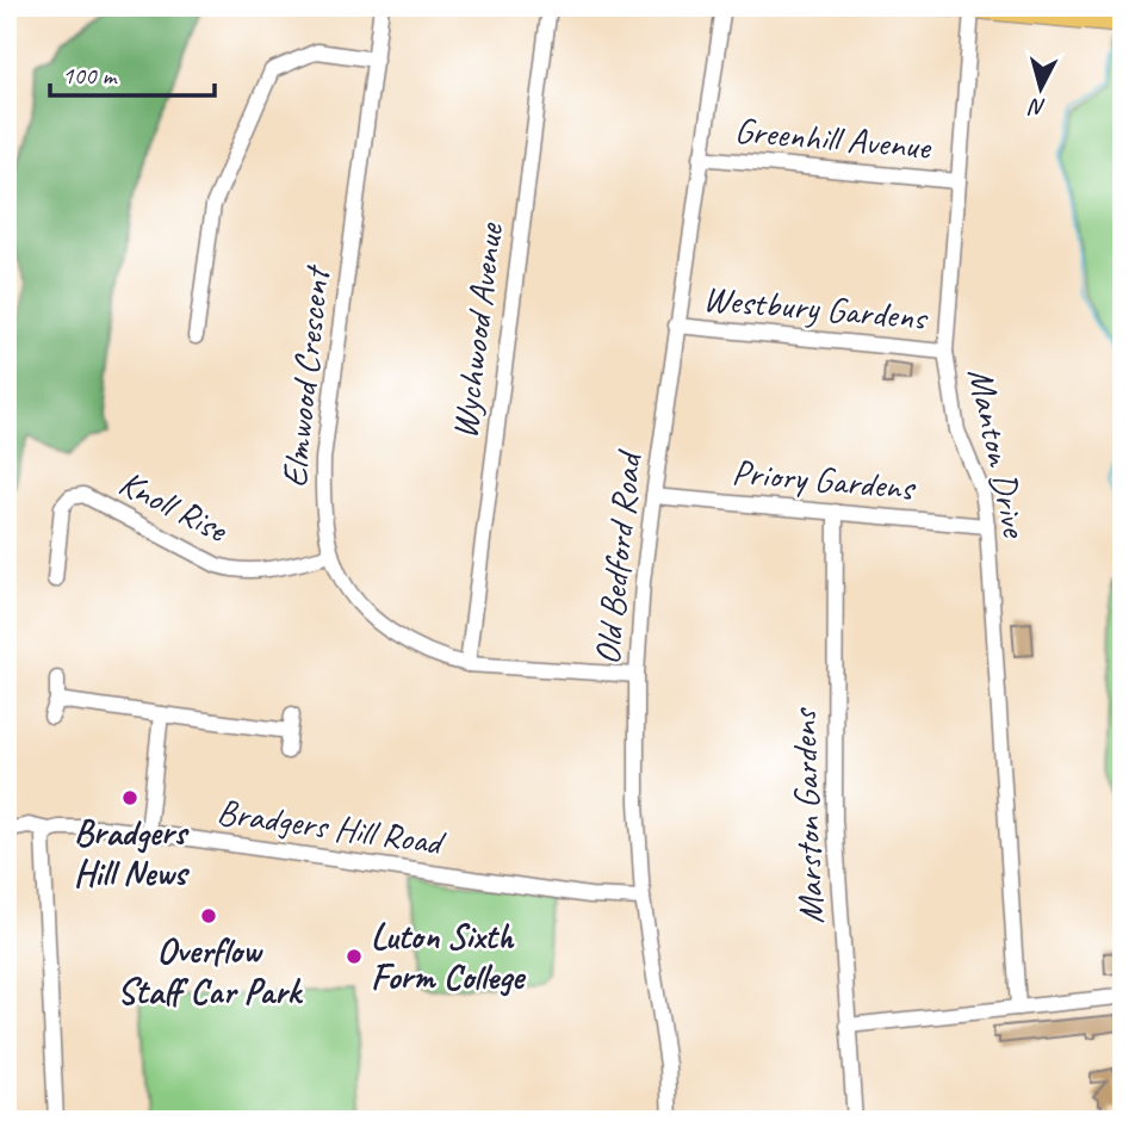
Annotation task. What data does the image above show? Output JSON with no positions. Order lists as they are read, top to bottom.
{
  "streets": {
    "street": [
      "Greenhill Avenue",
      "Westbury Gardens",
      "Wychwood Avenue",
      "Elmwood Crescent",
      "Manton Drive",
      "Priory Gardens",
      "Knoll Rise",
      "Old Bedford Road",
      "Marston Gardens",
      "Bradgers Hill Road"
    ]
  },
  "crossings": [
    ["Greenhill Avenue", "Manton Drive"],
    ["Greenhill Avenue", "Old Bedford Road"],
    ["Westbury Gardens", "Manton Drive"],
    ["Westbury Gardens", "Old Bedford Road"],
    ["Wychwood Avenue", "Elmwood Crescent"],
    ["Elmwood Crescent", "Knoll Rise"],
    ["Elmwood Crescent", "Old Bedford Road"],
    ["Manton Drive", "Priory Gardens"],
    ["Priory Gardens", "Old Bedford Road"],
    ["Priory Gardens", "Marston Gardens"],
    ["Old Bedford Road", "Bradgers Hill Road"]
  ],
  "places": ["Bradgers Hill News", "Overflow Staff Car Park", "Luton Sixth Form College"],
  "scale_bar": "100 m",
  "north": "bottom"
}
